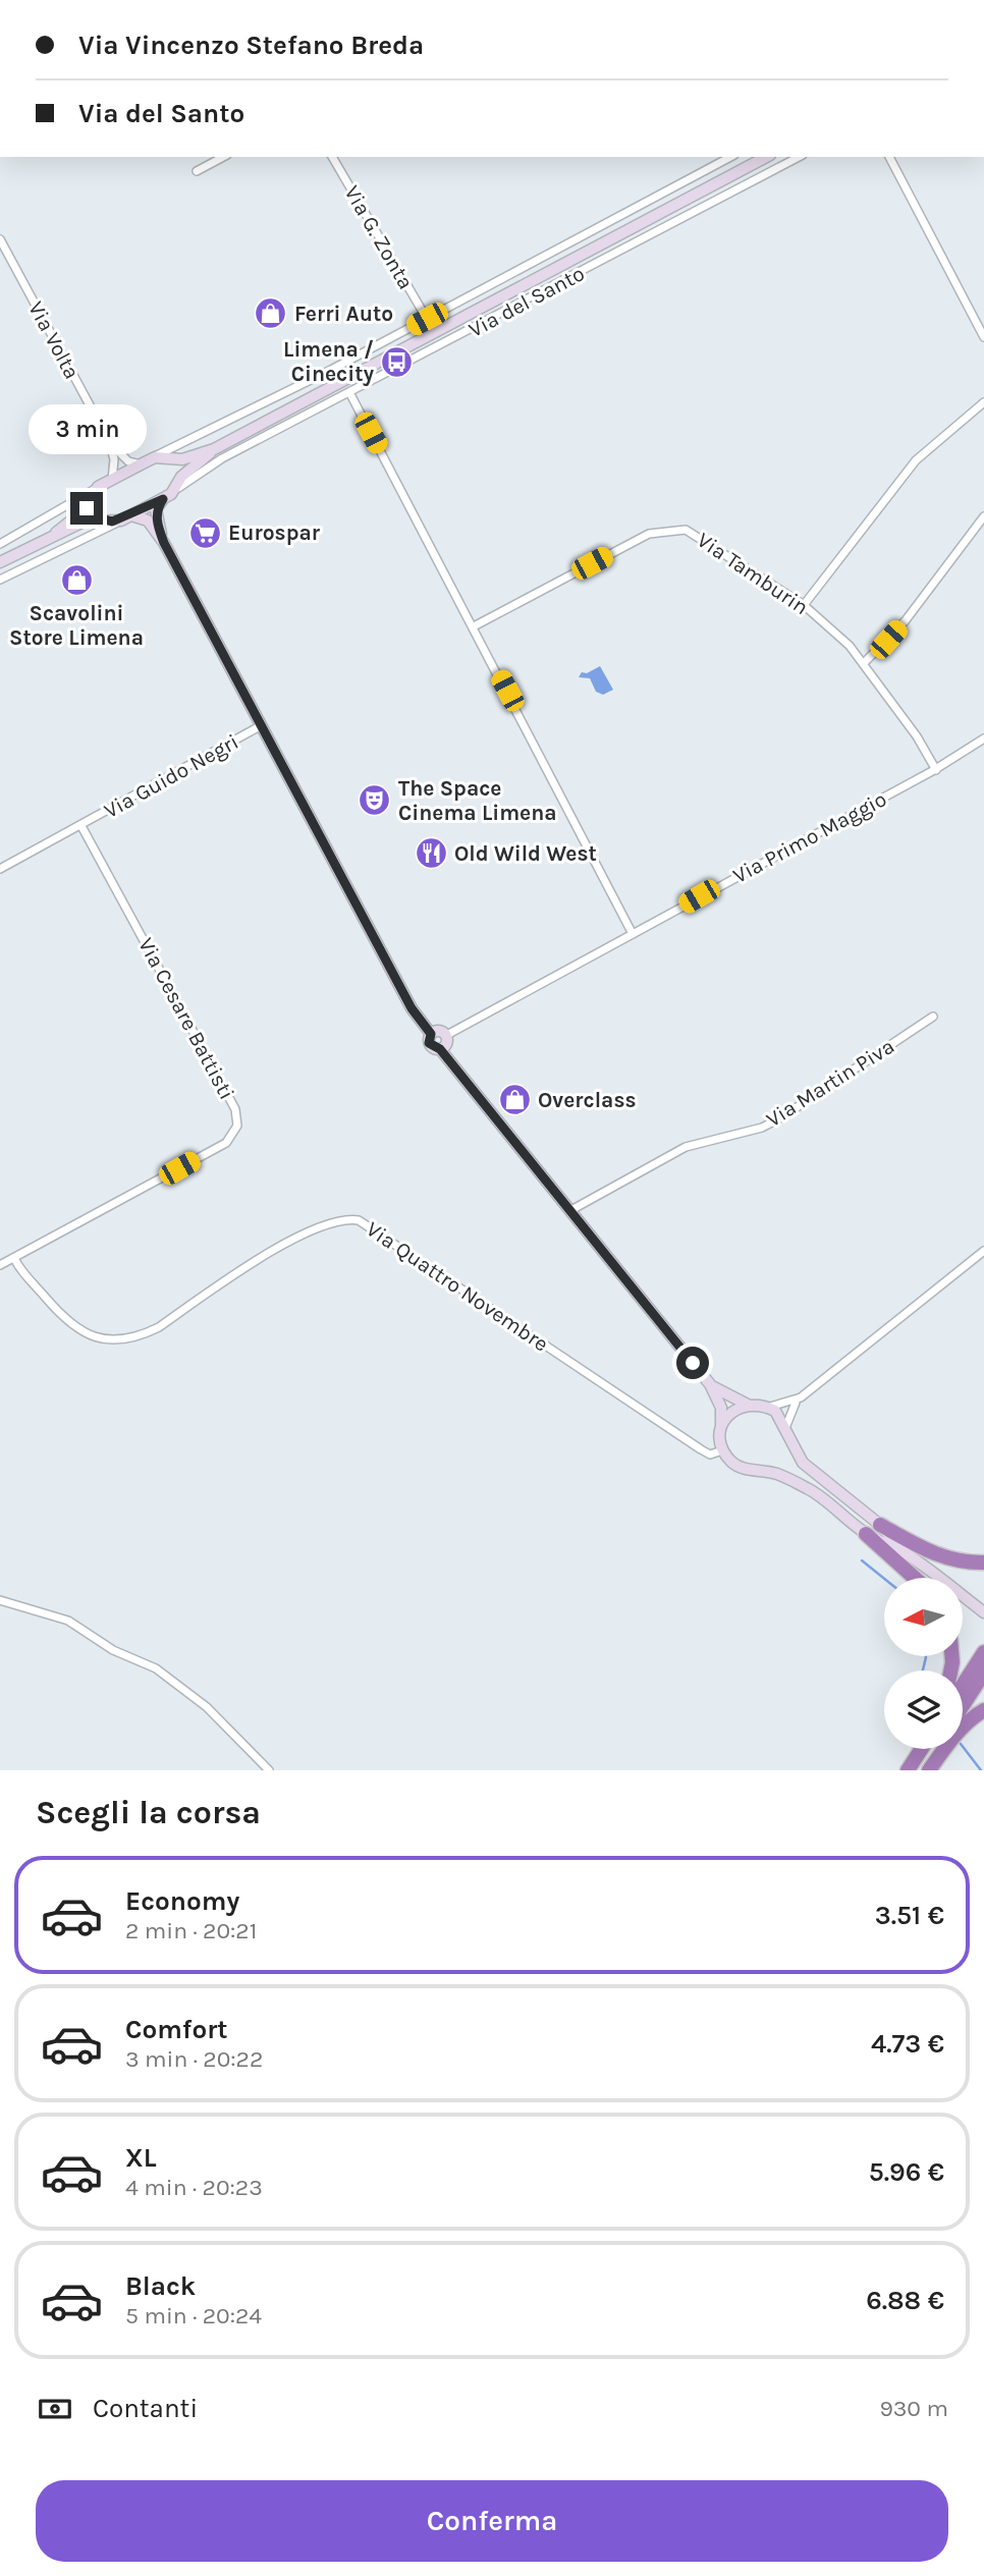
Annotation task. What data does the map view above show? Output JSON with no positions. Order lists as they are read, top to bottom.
{
  "streets": {
    "street": [
      "Via G. Zonta",
      "Via del Santo",
      "Via Volta",
      "Via Tamburin",
      "Via Guido Negri",
      "Via Primo Maggio",
      "Via Cesare Battisti",
      "Via Martin Piva",
      "Via Quattro Novembre"
    ]
  },
  "crossings": [
    ["Via G. Zonta", "Via del Santo"],
    ["Via Tamburin", "Via Primo Maggio"],
    ["Via Guido Negri", "Via Cesare Battisti"],
    ["Via Cesare Battisti", "Via Quattro Novembre"]
  ],
  "places": {
    "shop": ["Ferri Auto", "Scavolini Store Limena", "Overclass"],
    "bus stop": ["Limena / Cinecity"],
    "supermarket": ["Eurospar"],
    "theatre": ["The Space Cinema Limena"],
    "restaurant": ["Old Wild West"]
  },
  "north": "left",
  "page": {
    "banner": ["Via Vincenzo Stefano Breda", "Via del Santo"],
    "bubble": "3 min",
    "heading": "Scegli la corsa",
    "list": [
      {
        "name": "Economy",
        "note": "2 min · 20:21",
        "value": "3.51 €"
      },
      {
        "name": "Comfort",
        "note": "3 min · 20:22",
        "value": "4.73 €"
      },
      {
        "name": "XL",
        "note": "4 min · 20:23",
        "value": "5.96 €"
      },
      {
        "name": "Black",
        "note": "5 min · 20:24",
        "value": "6.88 €"
      }
    ],
    "pay": ["Contanti", "930 m"],
    "buttons": "Conferma"
  }
}
